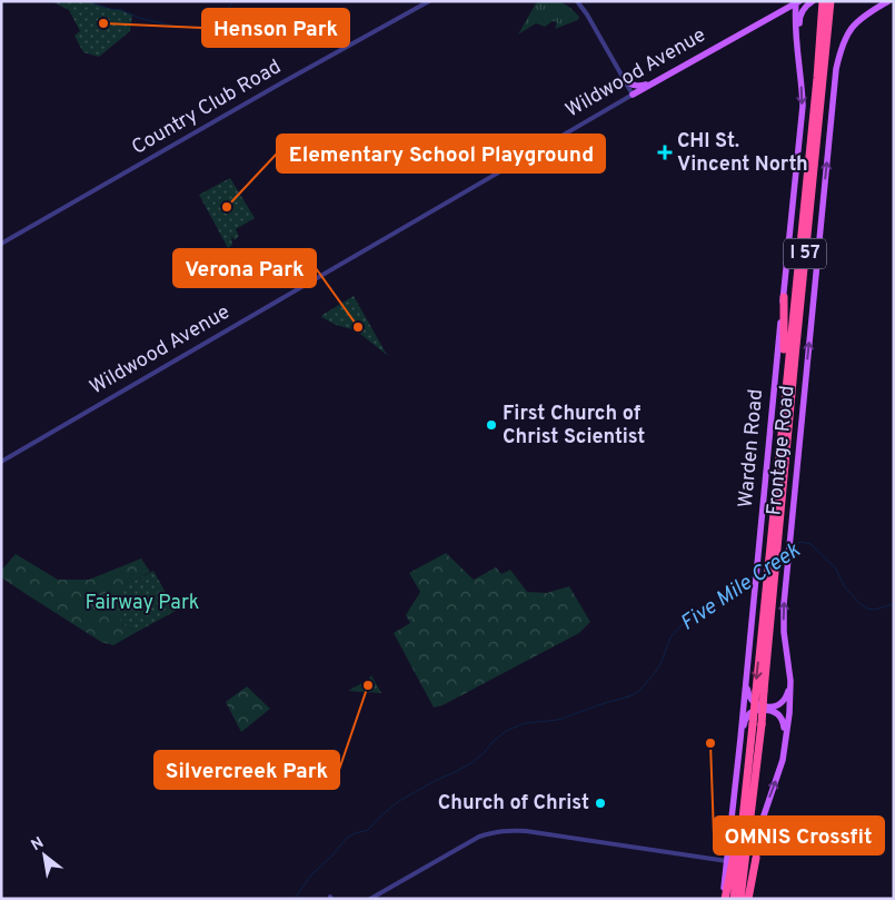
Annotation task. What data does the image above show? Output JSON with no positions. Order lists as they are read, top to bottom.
{
  "streets": {
    "highway": ["I 57"],
    "main road": ["Wildwood Avenue", "Warden Road", "Frontage Road"],
    "street": ["Country Club Road"]
  },
  "crossings": [
    ["Wildwood Avenue", "Warden Road"]
  ],
  "one_way": ["Frontage Road"],
  "water": ["Five Mile Creek"],
  "parks": ["Fairway Park"],
  "places": {
    "other": [
      "Henson Park",
      "Elementary School Playground",
      "Verona Park",
      "First Church of Christ Scientist",
      "Silvercreek Park",
      "OMNIS Crossfit",
      "Church of Christ"
    ],
    "health": ["CHI St. Vincent North"]
  },
  "north": "top left"
}
